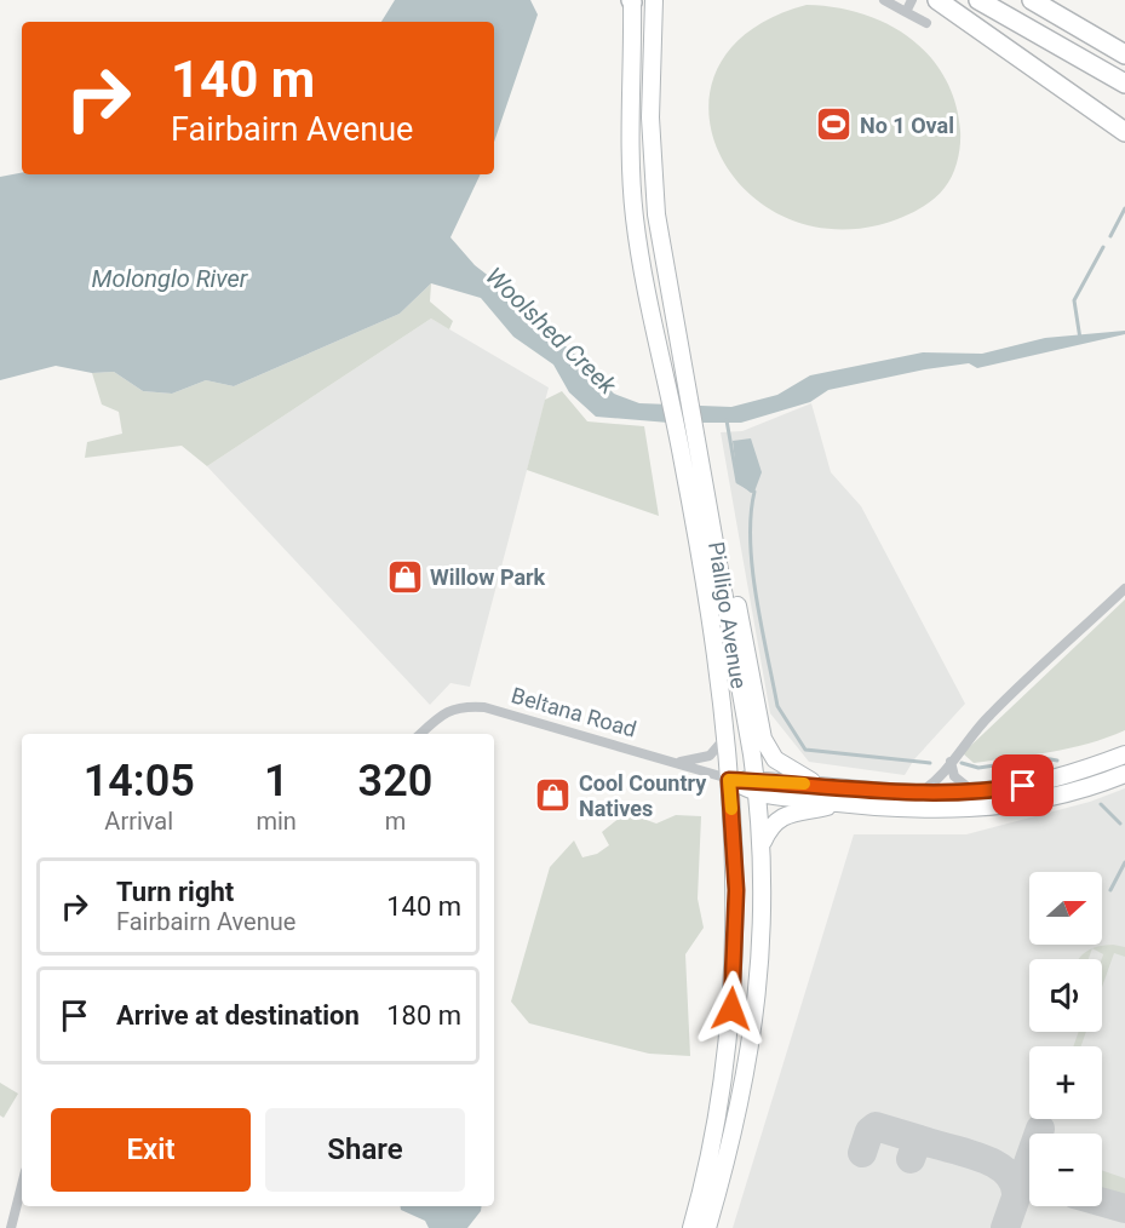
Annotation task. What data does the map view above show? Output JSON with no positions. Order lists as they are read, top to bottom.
{
  "streets": {
    "main road": ["Pialligo Avenue"],
    "street": ["Beltana Road"]
  },
  "crossings": [
    ["Pialligo Avenue", "Beltana Road"]
  ],
  "water": ["Molonglo River", "Woolshed Creek"],
  "places": {
    "sports": ["No 1 Oval"],
    "shop": ["Willow Park", "Cool Country Natives"]
  },
  "north": "right",
  "page": {
    "turn": ["140 m", "Fairbairn Avenue"],
    "eta": [
      "14:05",
      "Arrival",
      "1",
      "min",
      "320",
      "m"
    ],
    "list": [
      {
        "name": "Turn right",
        "note": "Fairbairn Avenue",
        "value": "140 m"
      },
      {
        "name": "Arrive at destination",
        "value": "180 m"
      }
    ],
    "map_buttons": ["+", "−"],
    "buttons": ["Exit", "Share"]
  }
}
